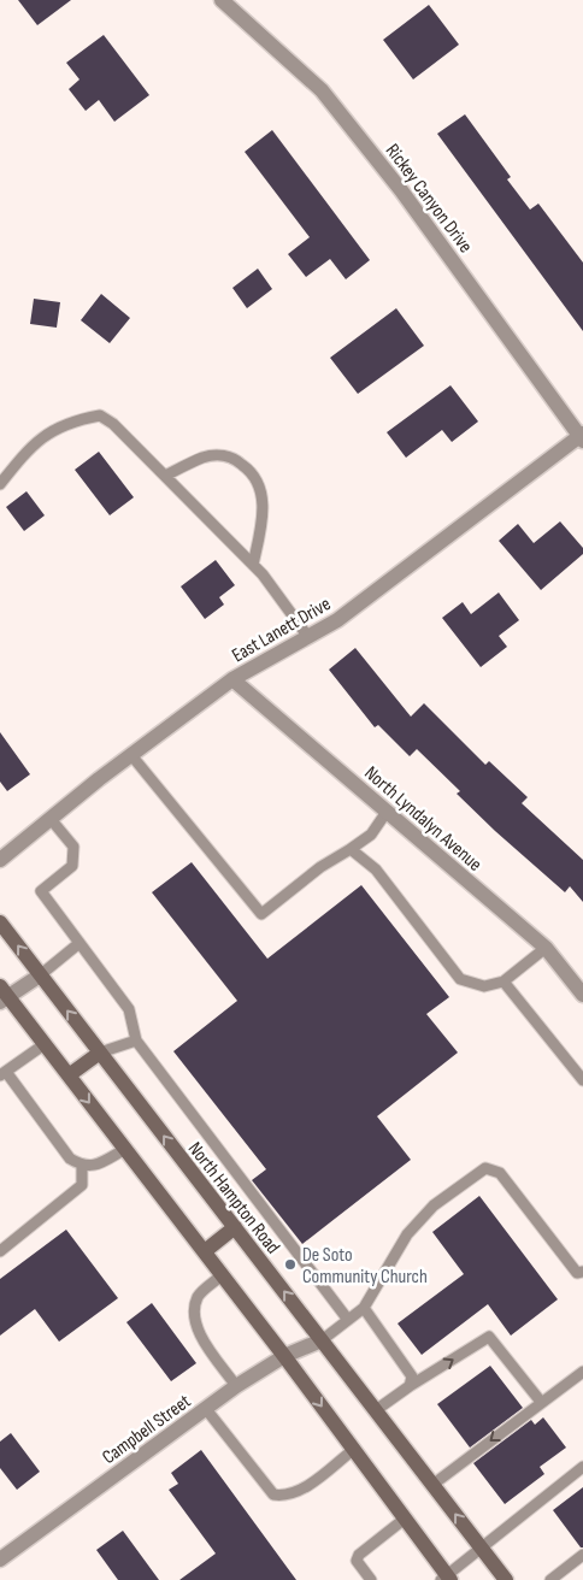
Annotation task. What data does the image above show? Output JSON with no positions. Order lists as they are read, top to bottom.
{
  "streets": {
    "main road": ["North Hampton Road"],
    "street": [
      "Rickey Canyon Drive",
      "East Lanett Drive",
      "North Lyndalyn Avenue",
      "Campbell Street"
    ]
  },
  "crossings": [
    ["Rickey Canyon Drive", "East Lanett Drive"],
    ["East Lanett Drive", "North Lyndalyn Avenue"],
    ["North Hampton Road", "Campbell Street"]
  ],
  "places": ["De Soto Community Church"]
}
